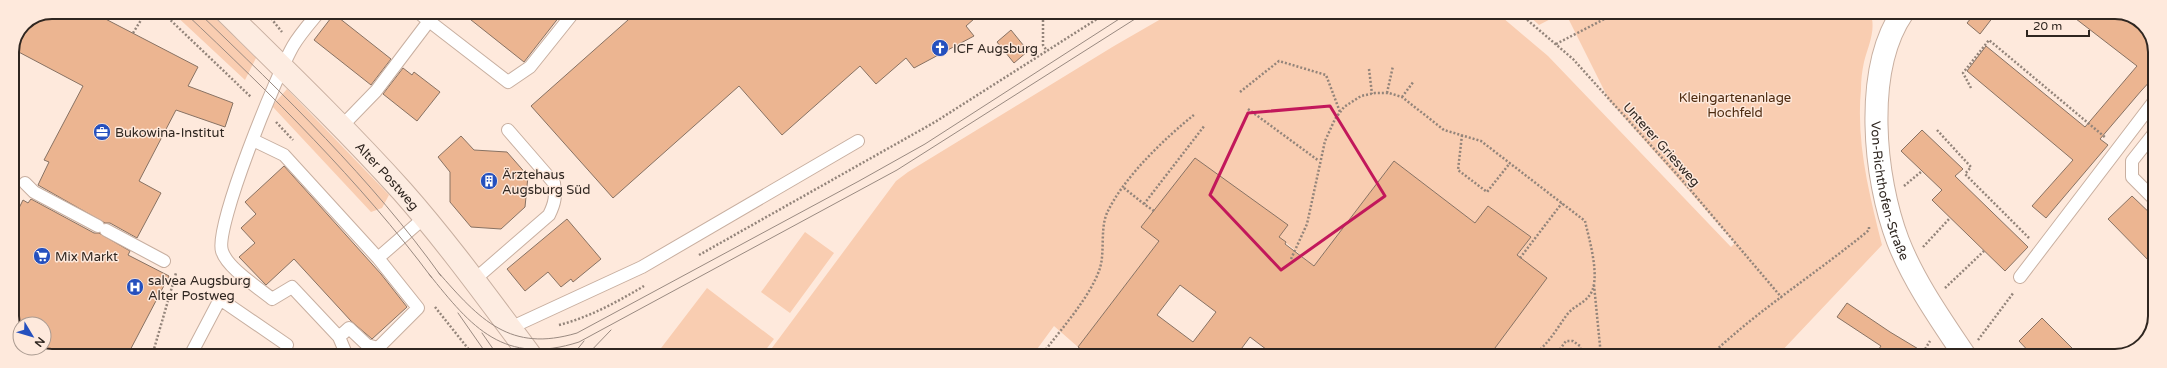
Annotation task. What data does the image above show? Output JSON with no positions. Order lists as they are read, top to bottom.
{
  "streets": {
    "street": ["Alter Postweg", "Von-Richthofen-Straße"],
    "path": ["Unterer Griesweg"]
  },
  "parks": ["Kleingartenanlage Hochfeld"],
  "places": {
    "church": ["ICF Augsburg"],
    "office": ["Bukowina-Institut"],
    "building": ["Ärztehaus Augsburg Süd"],
    "supermarket": ["Mix Markt"],
    "hospital": ["salvea Augsburg Alter Postweg"]
  },
  "scale_bar": "20 m",
  "north": "bottom right"
}
